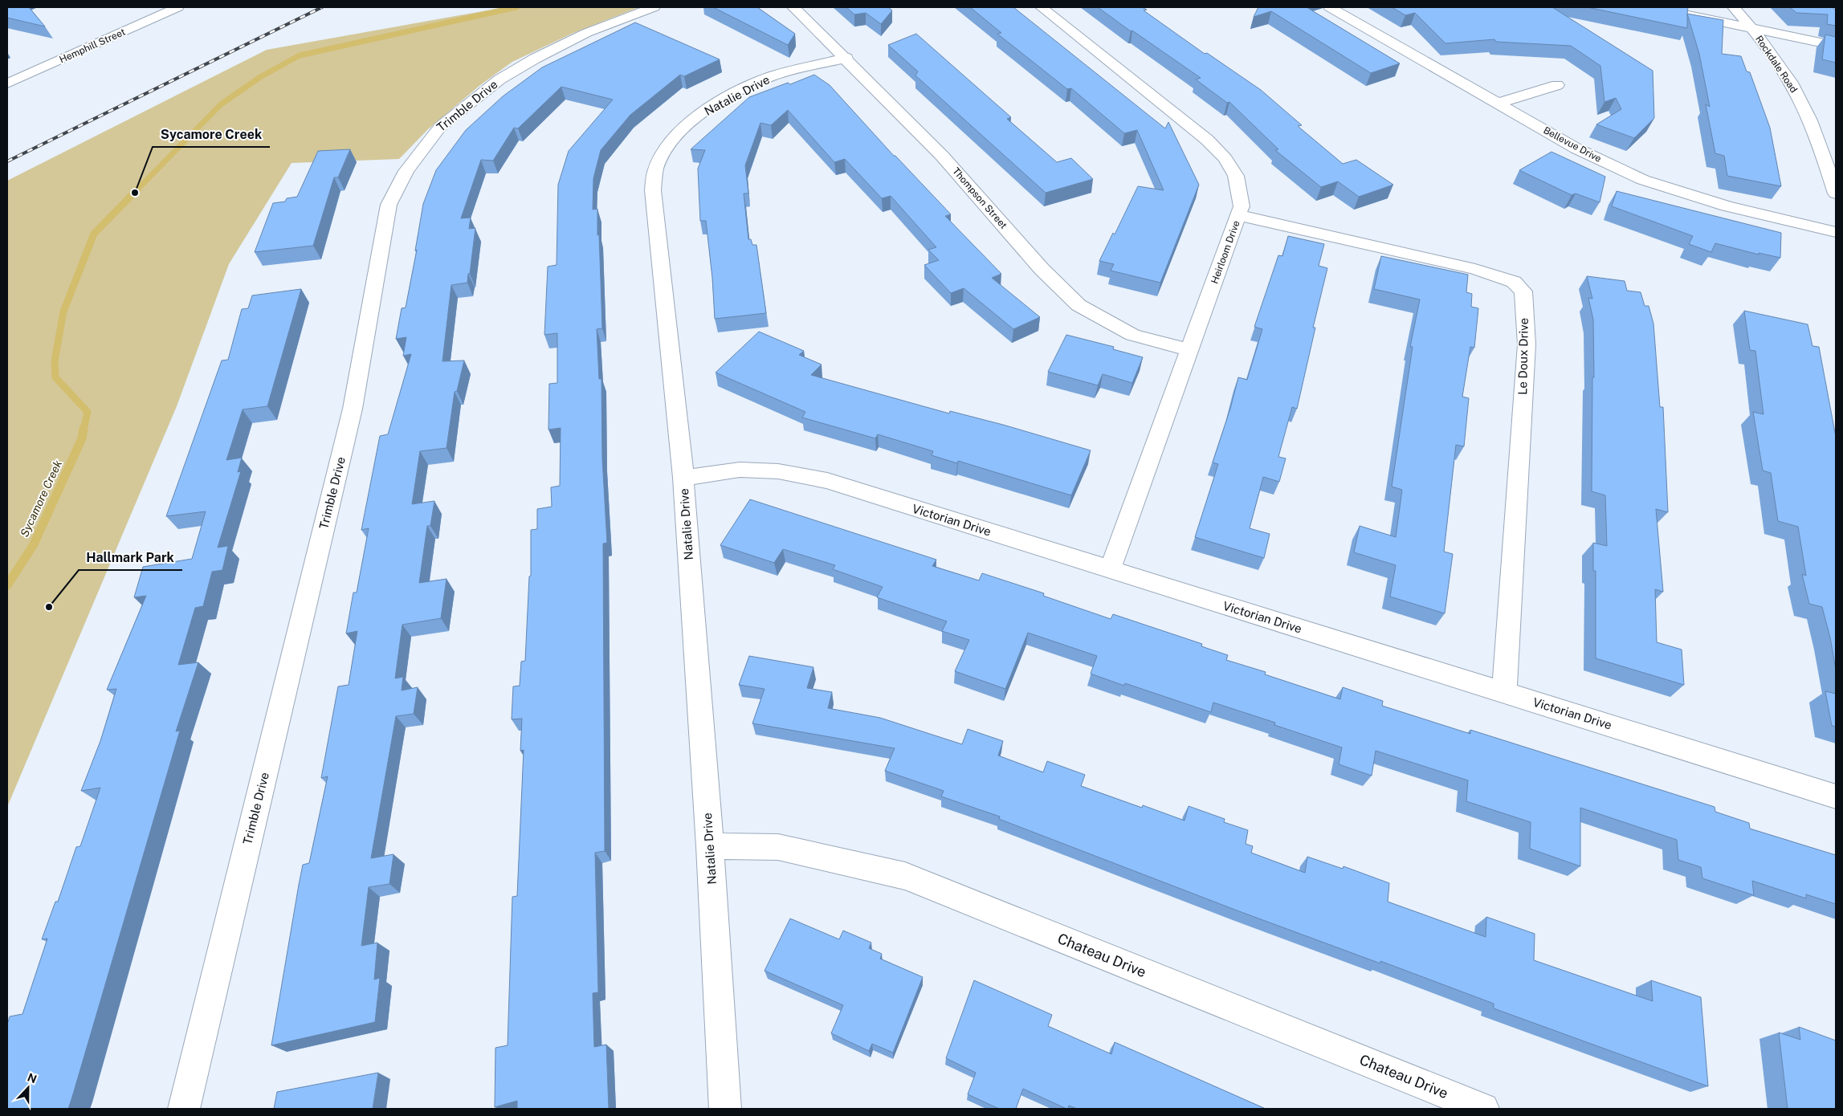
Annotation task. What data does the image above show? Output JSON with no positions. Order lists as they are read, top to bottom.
{
  "streets": {
    "street": [
      "Hemphill Street",
      "Rockdale Road",
      "Natalie Drive",
      "Trimble Drive",
      "Bellevue Drive",
      "Thompson Street",
      "Heirloom Drive",
      "Le Doux Drive",
      "Victorian Drive",
      "Chateau Drive"
    ]
  },
  "crossings": [
    ["Natalie Drive", "Thompson Street"],
    ["Natalie Drive", "Victorian Drive"],
    ["Natalie Drive", "Chateau Drive"],
    ["Thompson Street", "Heirloom Drive"],
    ["Heirloom Drive", "Le Doux Drive"],
    ["Heirloom Drive", "Victorian Drive"],
    ["Le Doux Drive", "Victorian Drive"]
  ],
  "water": ["Sycamore Creek"],
  "places": ["Sycamore Creek", "Hallmark Park"],
  "north": "top"
}
